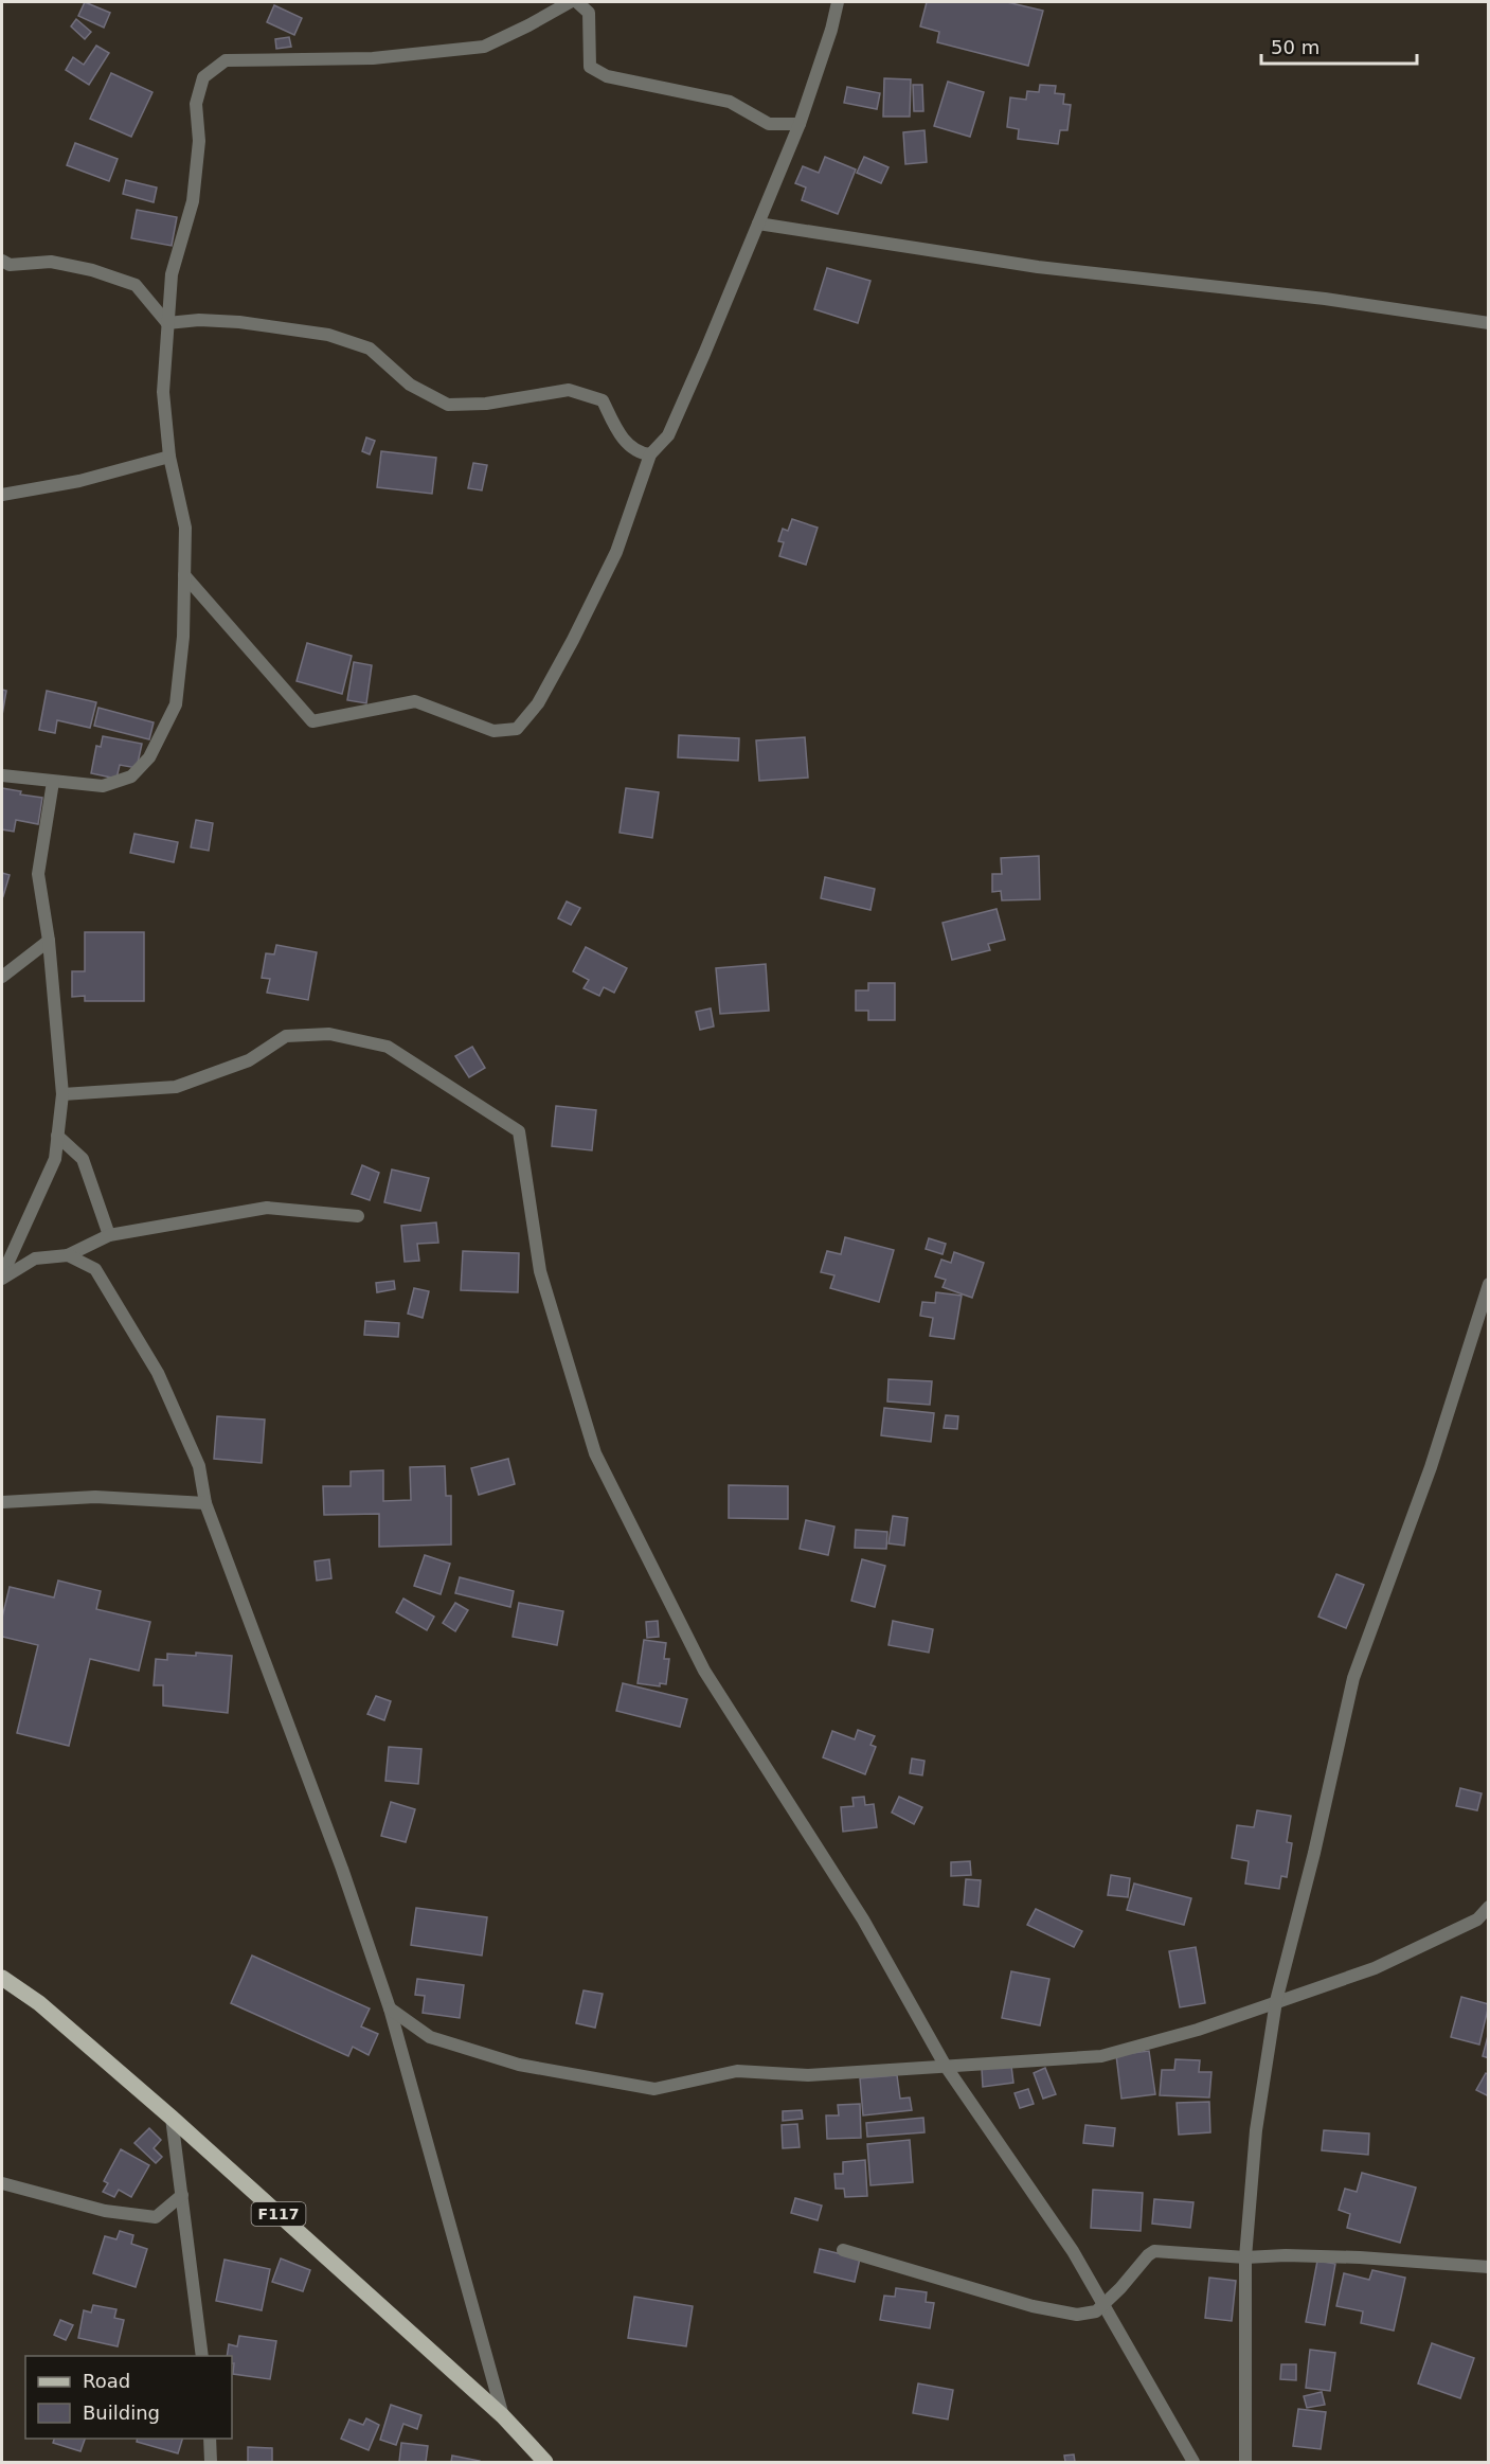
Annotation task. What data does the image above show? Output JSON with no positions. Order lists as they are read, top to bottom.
{
  "streets": {
    "main road": ["F117"]
  },
  "legend": ["Road", "Building"],
  "scale_bar": "50 m"
}
